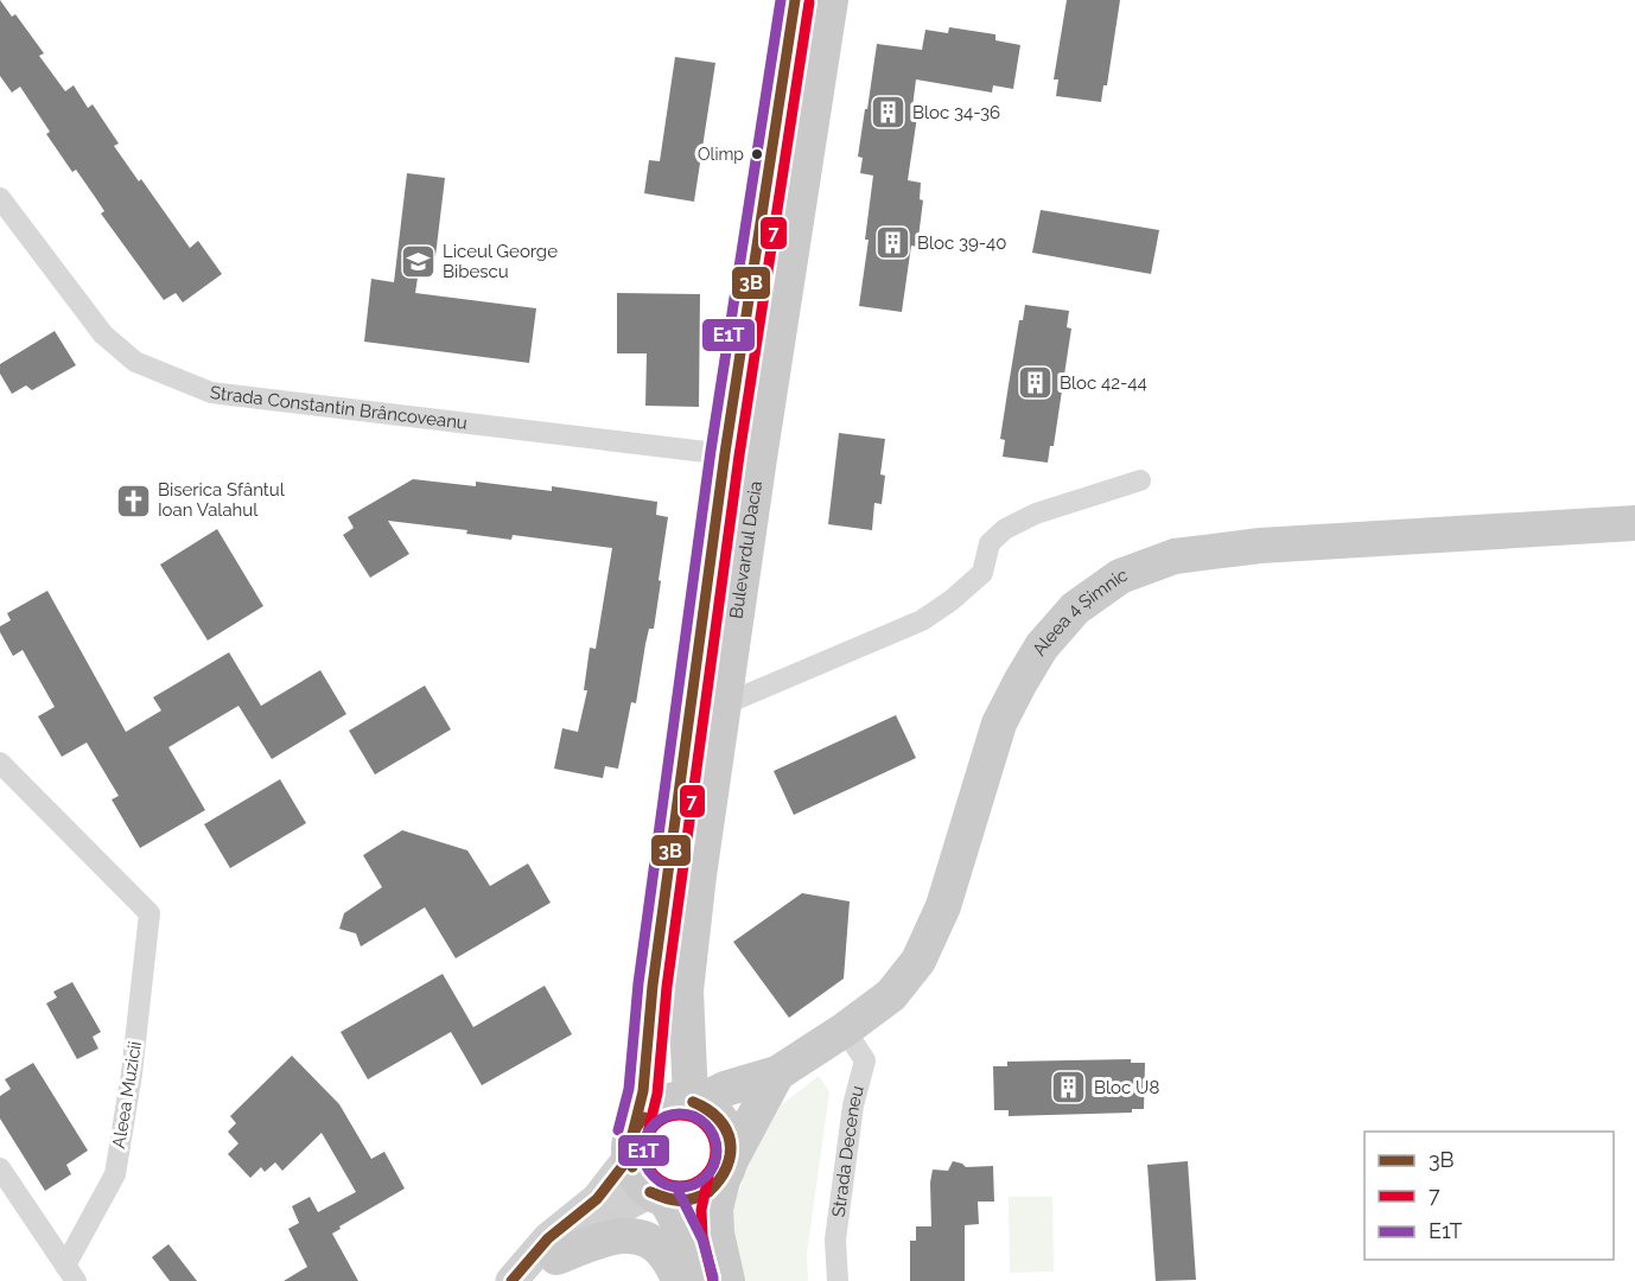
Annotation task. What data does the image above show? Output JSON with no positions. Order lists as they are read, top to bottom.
{
  "streets": {
    "main road": ["Bulevardul Dacia", "Aleea 4 Șimnic"],
    "street": ["Strada Constantin Brâncoveanu", "Aleea Muzicii", "Strada Deceneu"]
  },
  "crossings": [
    ["Strada Constantin Brâncoveanu", "Bulevardul Dacia"],
    ["Bulevardul Dacia", "Aleea 4 Șimnic"],
    ["Aleea 4 Șimnic", "Strada Deceneu"]
  ],
  "places": {
    "building": [
      "Bloc 34-36",
      "Bloc 39-40",
      "Bloc 42-44",
      "Bloc U8"
    ],
    "other": ["Olimp"],
    "school or university": ["Liceul George Bibescu"],
    "church": ["Biserica Sfântul Ioan Valahul"]
  },
  "lines": ["transit line 3B", "transit line E1T", "transit line 7"],
  "legend": ["3B", "7", "E1T"]
}
